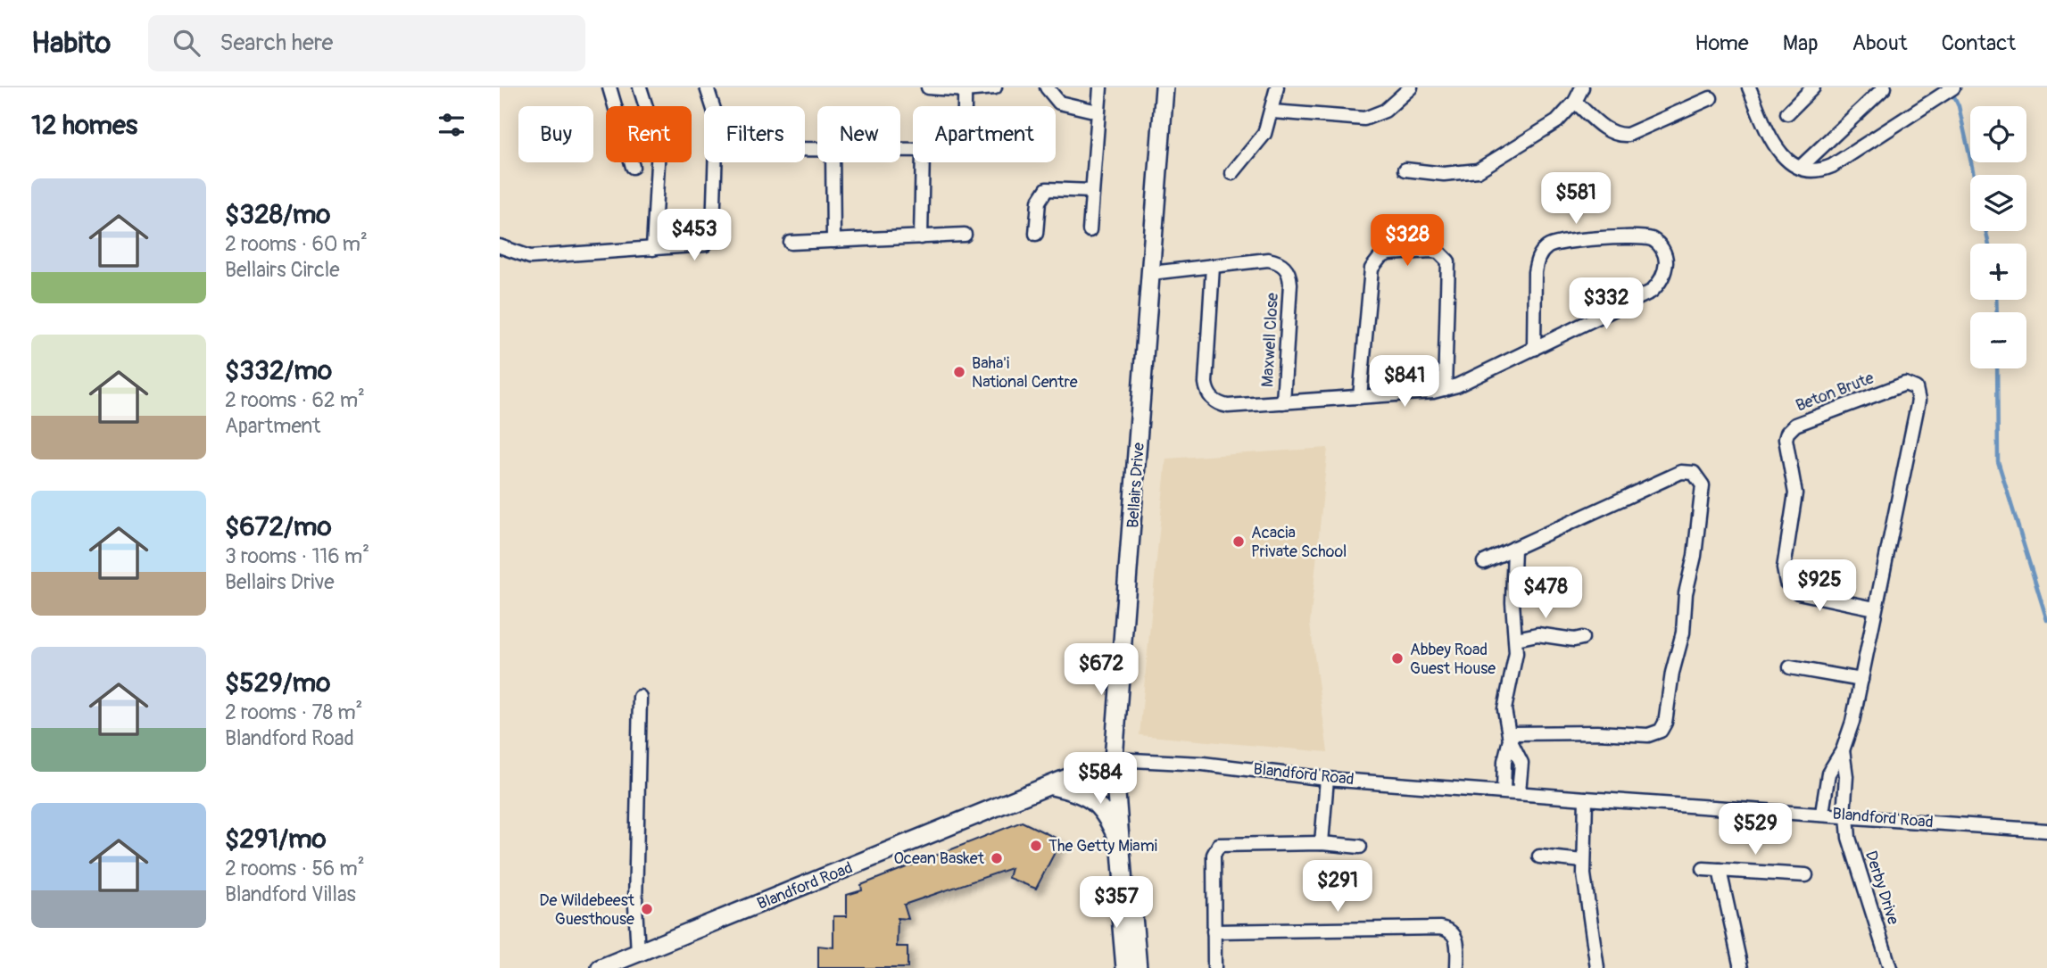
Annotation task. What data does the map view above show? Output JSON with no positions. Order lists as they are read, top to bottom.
{
  "streets": {
    "street": [
      "Maxwell Close",
      "Beton Brute",
      "Bellairs Drive",
      "Blandford Road",
      "Derby Drive"
    ]
  },
  "crossings": [
    ["Maxwell Close", "Bellairs Drive"],
    ["Beton Brute", "Blandford Road"],
    ["Beton Brute", "Derby Drive"],
    ["Bellairs Drive", "Blandford Road"],
    ["Blandford Road", "Derby Drive"]
  ],
  "places": [
    "Baha'i National Centre",
    "Acacia Private School",
    "Abbey Road Guest House",
    "The Getty Miami",
    "Ocean Basket",
    "De Wildebeest Guesthouse"
  ],
  "page": {
    "header": "Habito",
    "search": "Search here",
    "nav": [
      "Home",
      "Map",
      "About",
      "Contact"
    ],
    "heading": "12 homes",
    "map_buttons": ["+", "−"],
    "chip": [
      "Buy",
      "Rent",
      "Filters",
      "New",
      "Apartment"
    ],
    "list": [
      {
        "name": "$328/mo",
        "note": "2 rooms · 60 m² · Bellairs Circle"
      },
      {
        "name": "$332/mo",
        "note": "2 rooms · 62 m² · Apartment"
      },
      {
        "name": "$672/mo",
        "note": "3 rooms · 116 m² · Bellairs Drive"
      },
      {
        "name": "$529/mo",
        "note": "2 rooms · 78 m² · Blandford Road"
      },
      {
        "name": "$291/mo",
        "note": "2 rooms · 56 m² · Blandford Villas"
      }
    ],
    "price": [
      "$581",
      "$453",
      "$328",
      "$332",
      "$841",
      "$925",
      "$478",
      "$672",
      "$584",
      "$529",
      "$291",
      "$357"
    ]
  }
}
